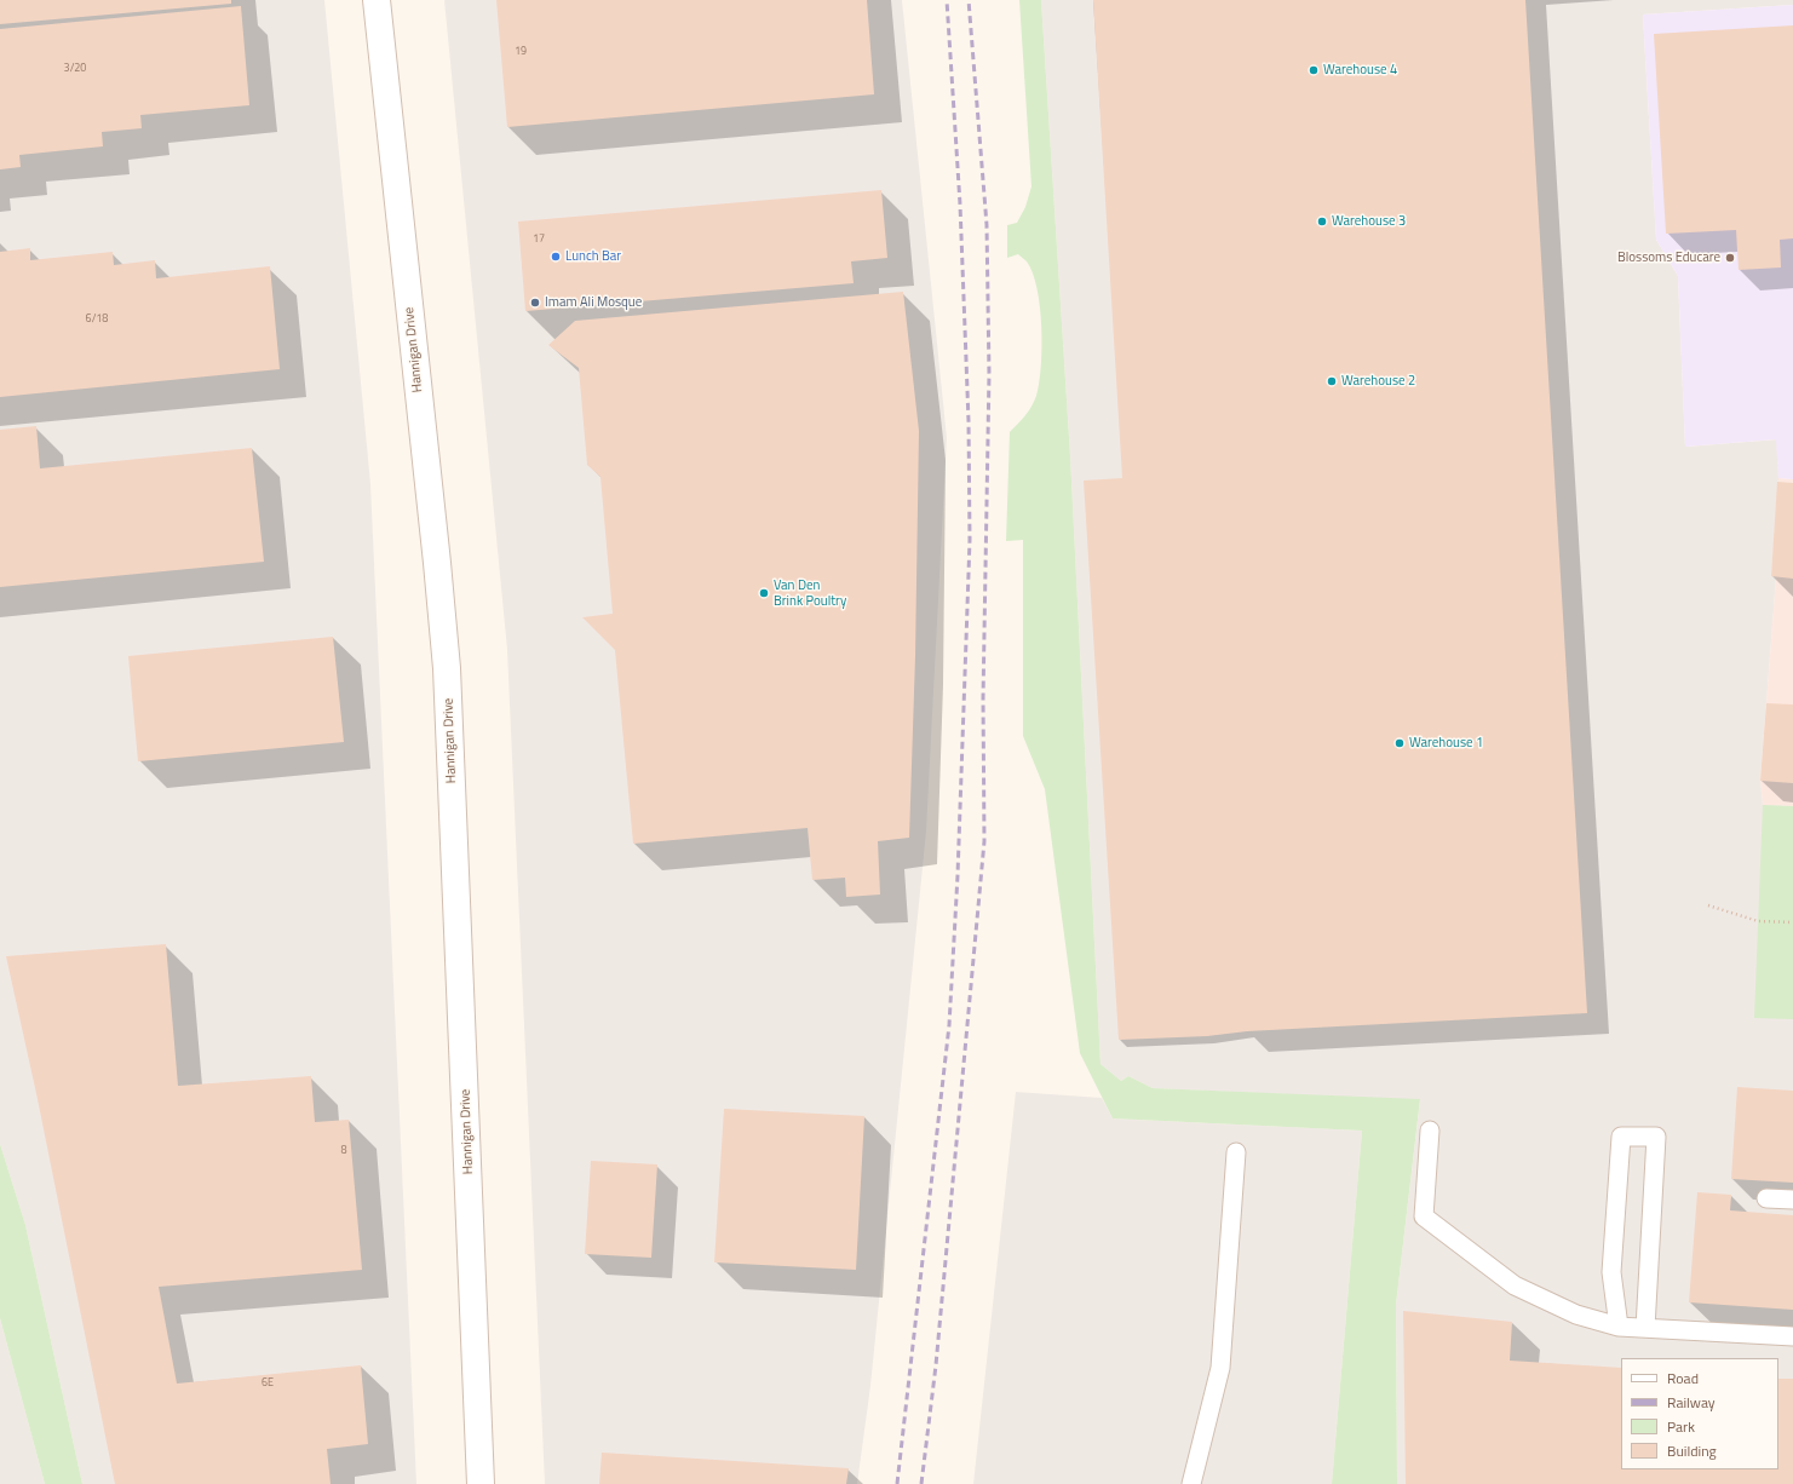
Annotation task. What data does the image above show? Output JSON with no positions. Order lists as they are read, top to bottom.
{
  "streets": {
    "street": ["Hannigan Drive"]
  },
  "places": [
    "Warehouse 4",
    "Warehouse 3",
    "Lunch Bar",
    "Blossoms Educare",
    "Imam Ali Mosque",
    "Warehouse 2",
    "Van Den Brink Poultry",
    "Warehouse 1"
  ],
  "house_numbers": [
    "19",
    "3/20",
    "17",
    "6/18",
    "8",
    "6E"
  ],
  "legend": [
    "Road",
    "Railway",
    "Park",
    "Building"
  ]
}
